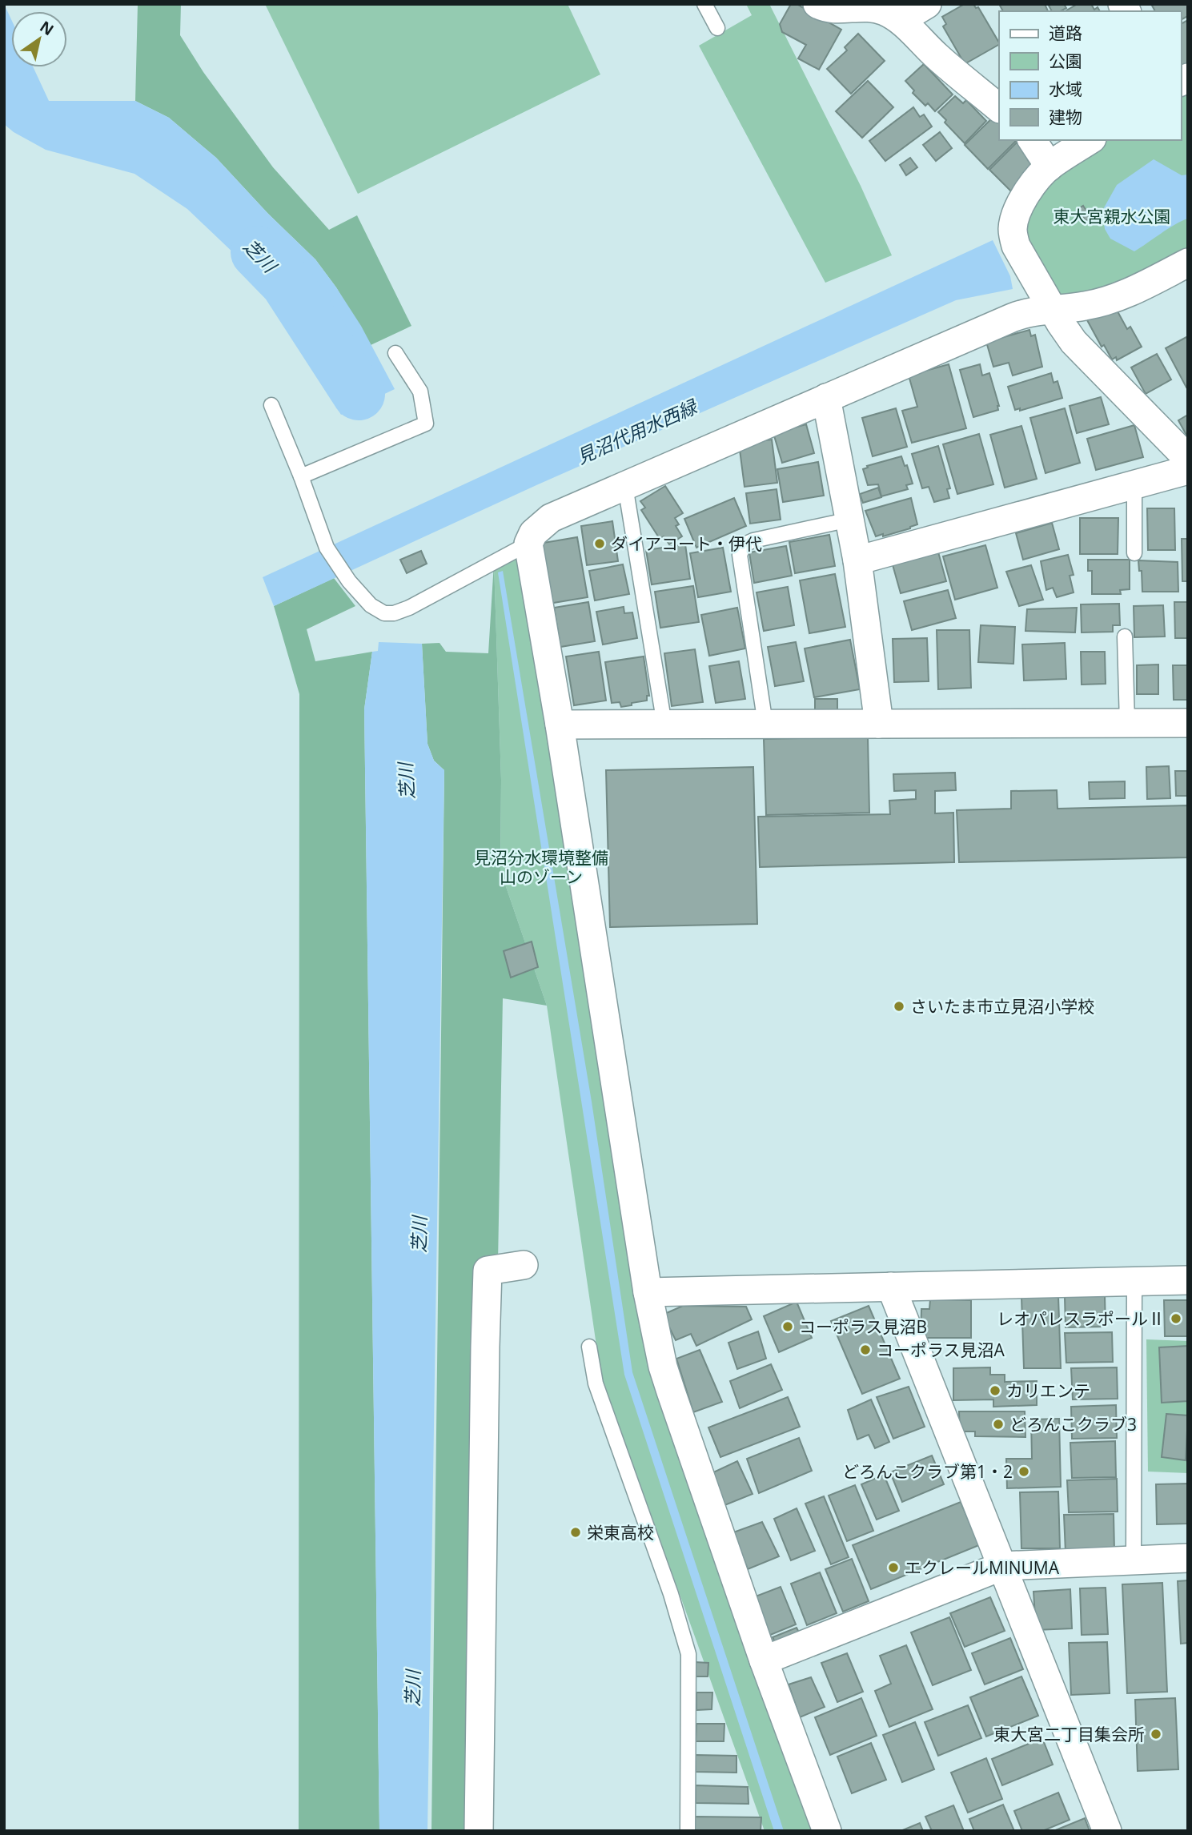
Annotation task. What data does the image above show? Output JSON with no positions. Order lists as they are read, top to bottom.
{
  "water": ["芝川", "見沼代用水西緑"],
  "parks": ["東大宮親水公園", "見沼分水環境整備 山のゾーン"],
  "places": [
    "ダイアコート・伊代",
    "さいたま市立見沼小学校",
    "レオパレスラポールⅡ",
    "コーポラス見沼B",
    "コーポラス見沼A",
    "カリエンテ",
    "どろんこクラブ3",
    "どろんこクラブ第1・2",
    "栄東高校",
    "エクレールMINUMA",
    "東大宮二丁目集会所"
  ],
  "legend": [
    "道路",
    "公園",
    "水域",
    "建物"
  ],
  "north": "top right"
}
